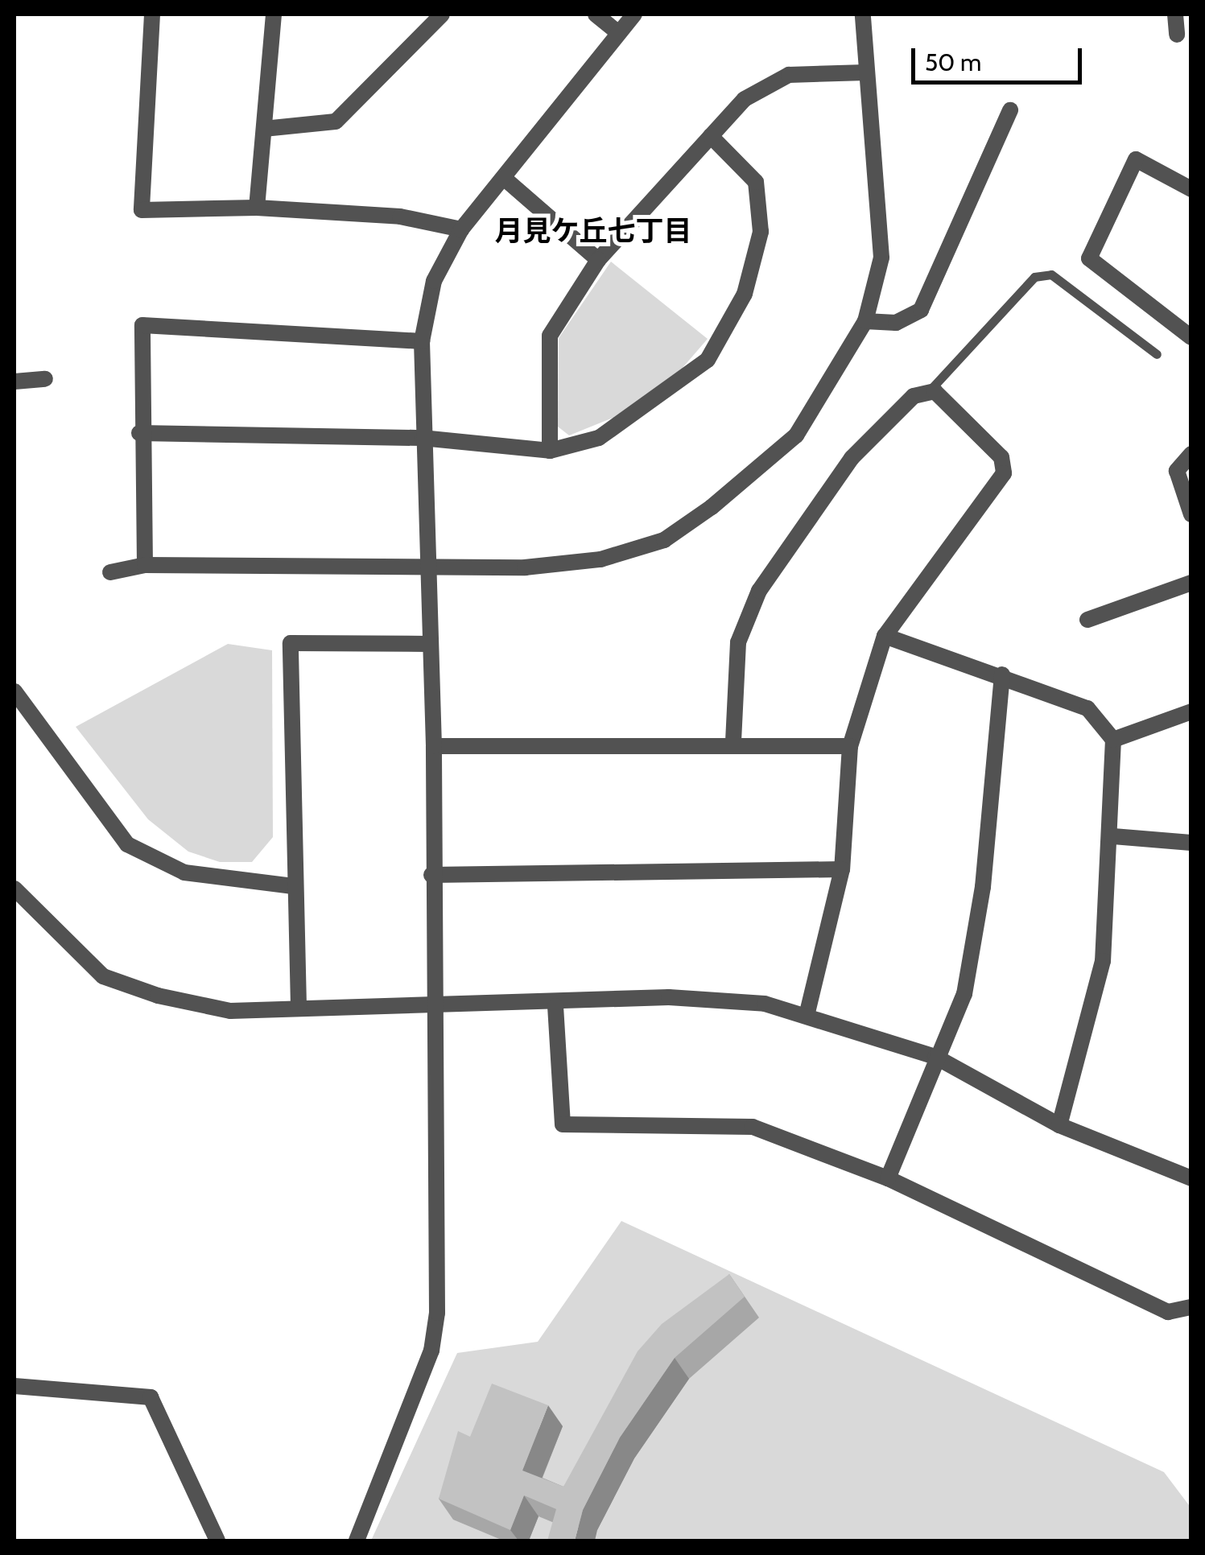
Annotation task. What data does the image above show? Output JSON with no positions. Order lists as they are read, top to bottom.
{
  "districts": ["月見ケ丘七丁目"],
  "scale_bar": "50 m"
}
